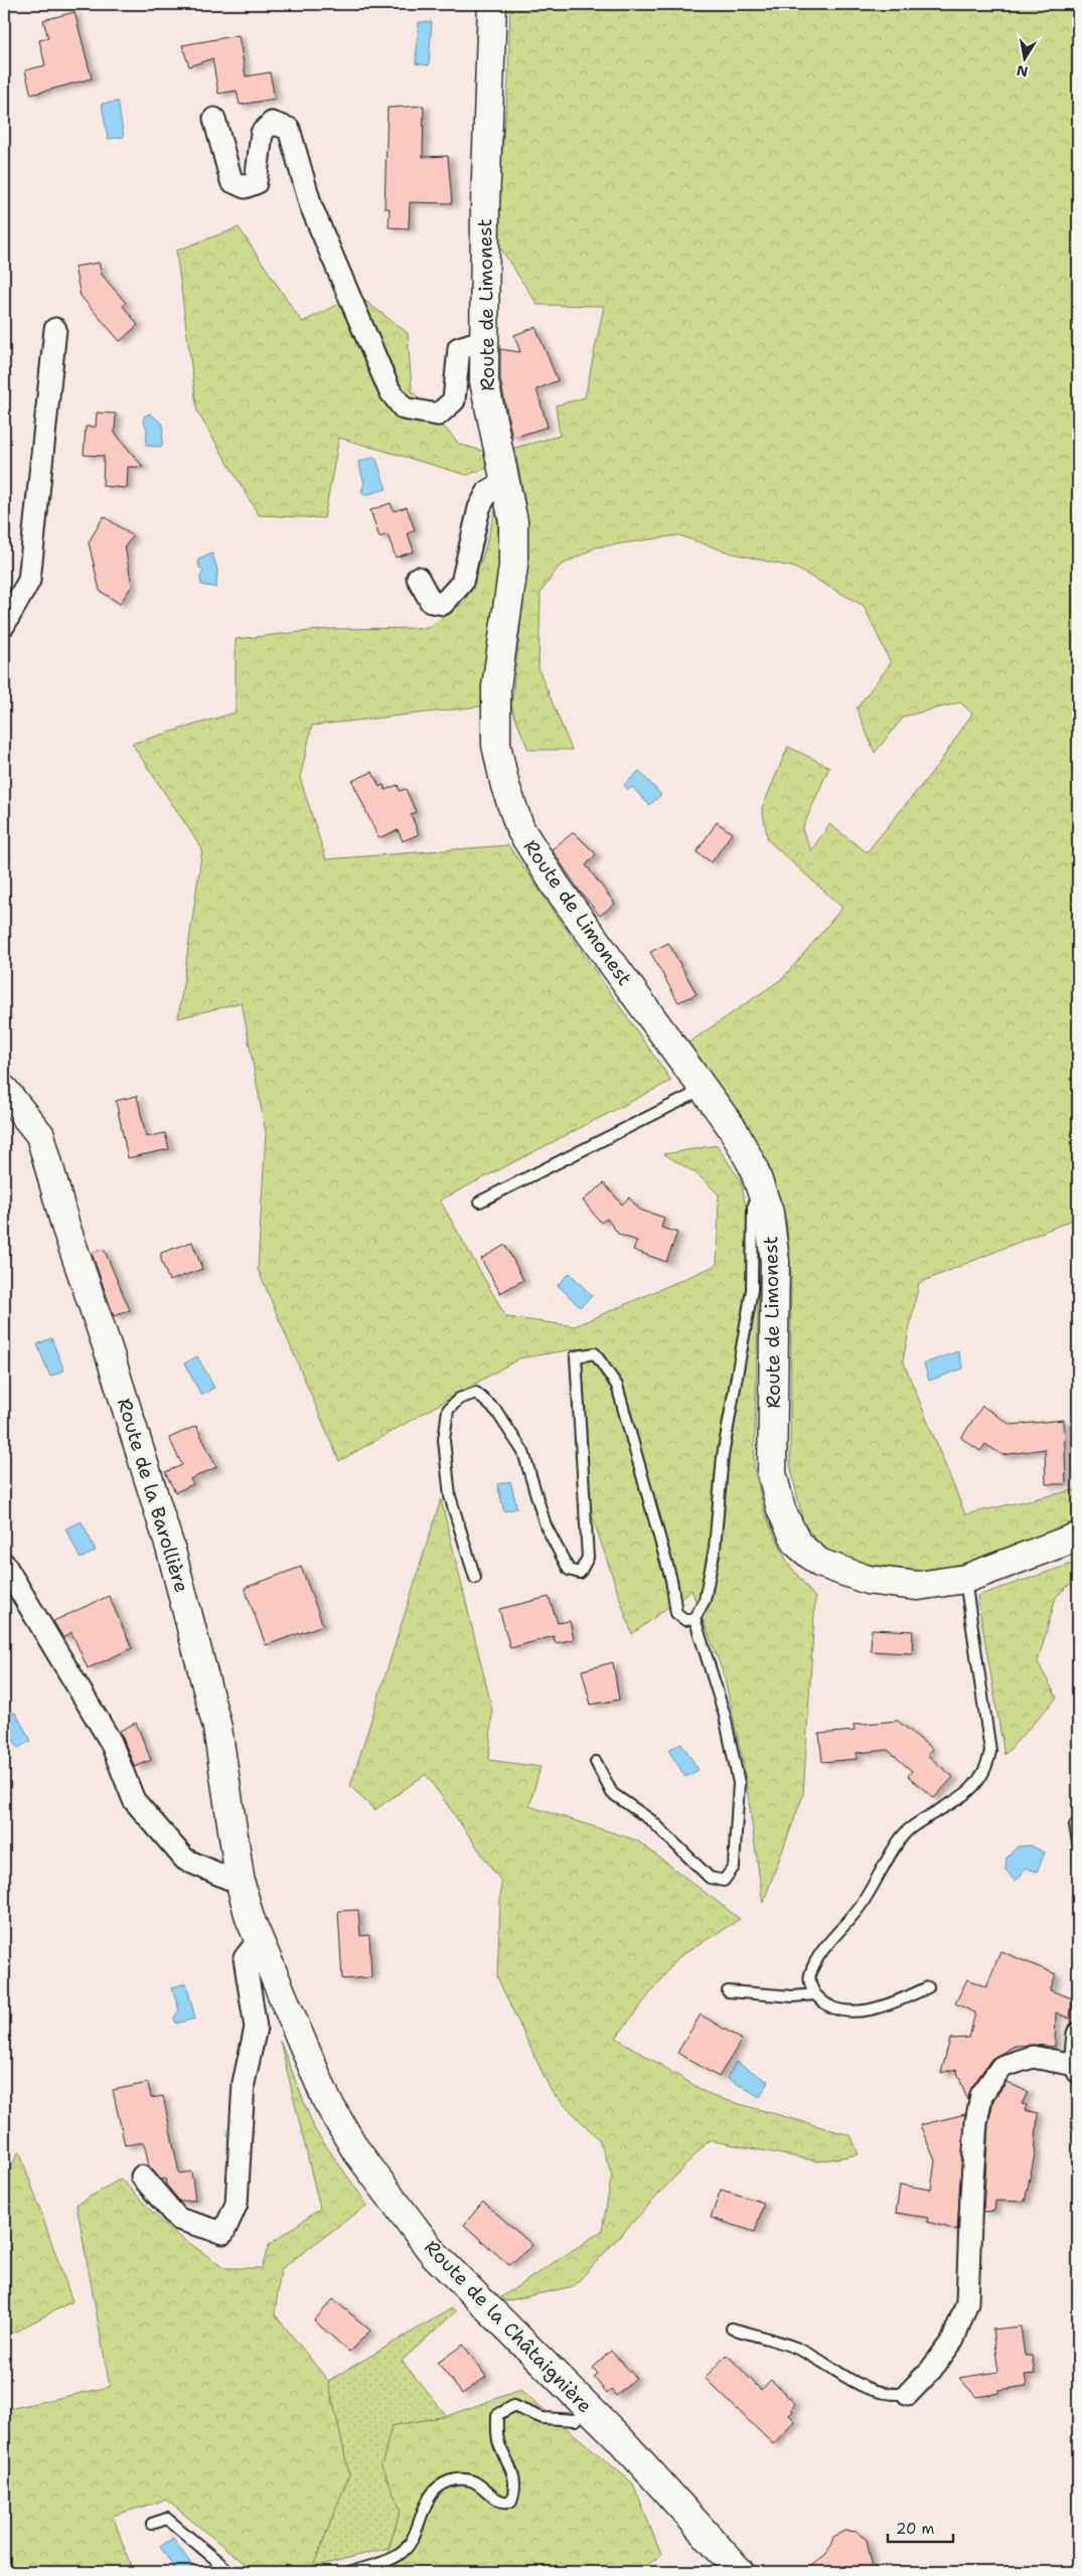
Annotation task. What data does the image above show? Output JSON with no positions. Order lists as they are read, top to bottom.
{
  "streets": {
    "street": ["Route de Limonest", "Route de la Barollière", "Route de la Châtaignière"]
  },
  "crossings": [
    ["Route de la Barollière", "Route de la Châtaignière"]
  ],
  "scale_bar": "20 m",
  "north": "bottom"
}
